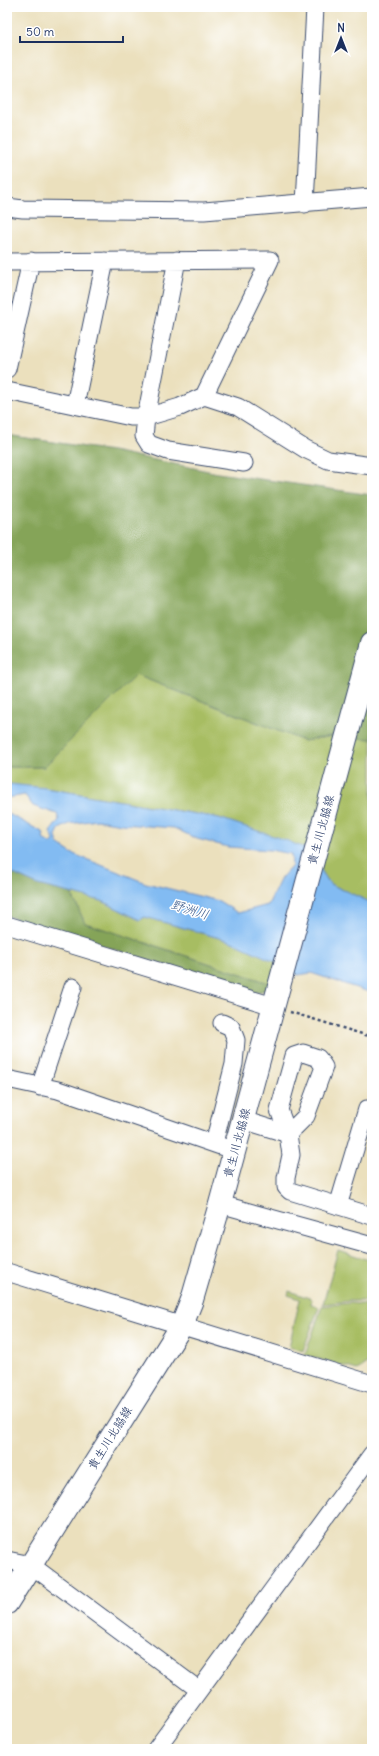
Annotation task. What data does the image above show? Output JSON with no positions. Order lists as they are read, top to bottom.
{
  "streets": {
    "main road": ["貴生川北脇線"]
  },
  "water": ["野洲川"],
  "scale_bar": "50 m",
  "north": "top"
}
